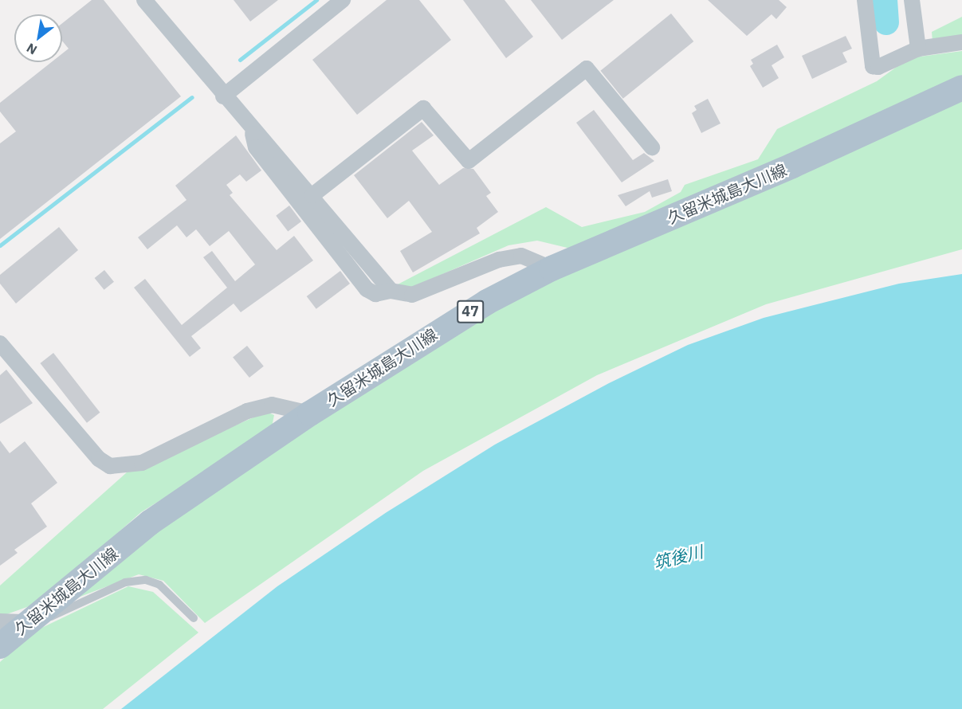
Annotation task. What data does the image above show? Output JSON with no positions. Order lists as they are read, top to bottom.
{
  "streets": {
    "main road": ["久留米城島大川線", "47"]
  },
  "water": ["筑後川"],
  "north": "bottom left"
}
